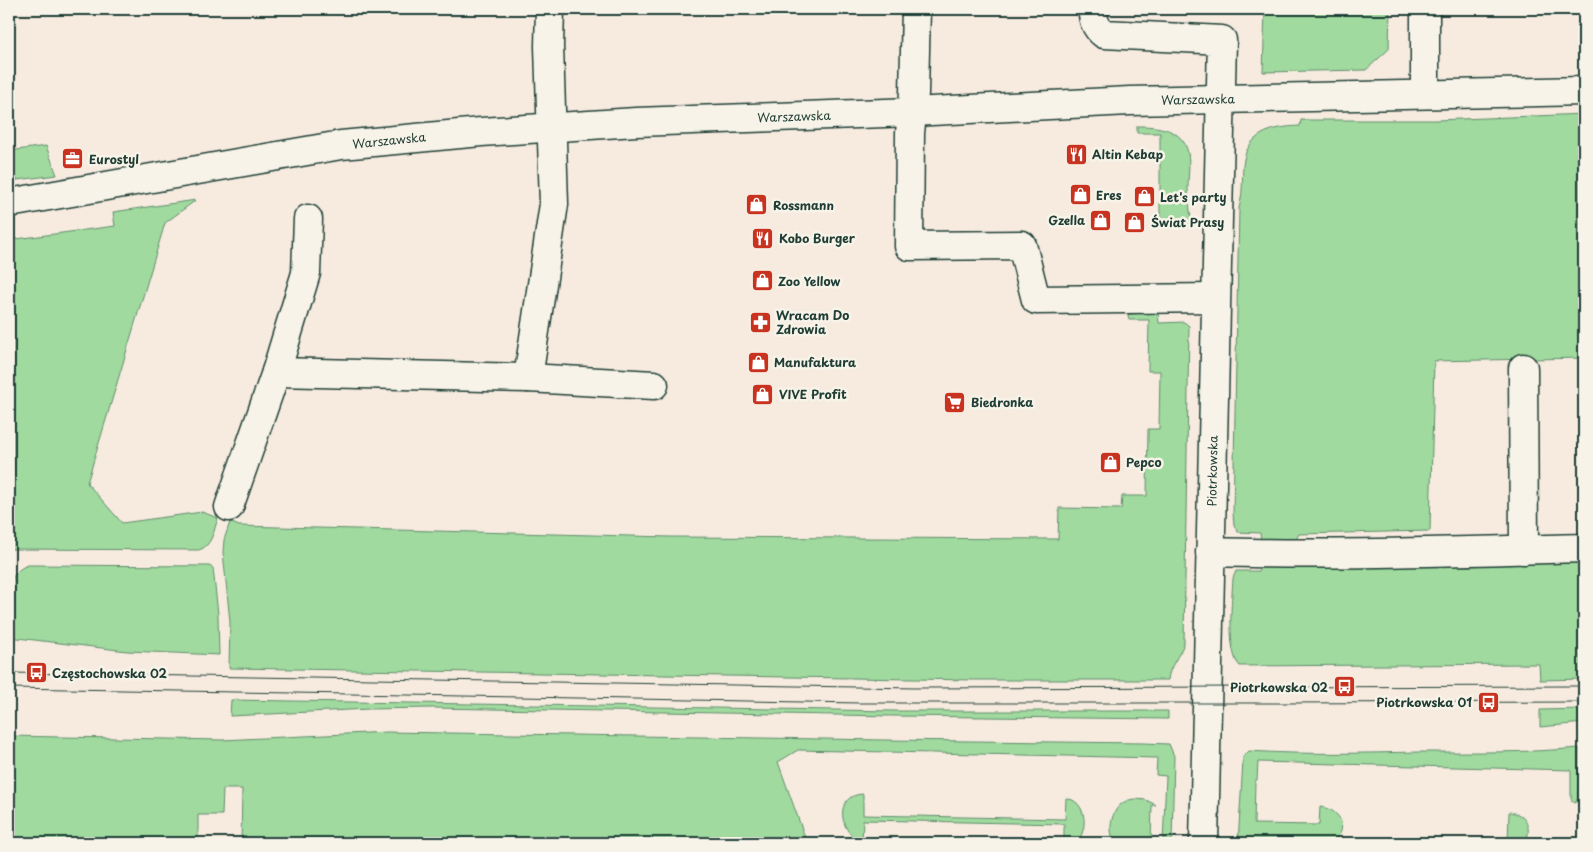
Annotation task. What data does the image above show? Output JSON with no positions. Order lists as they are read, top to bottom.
{
  "streets": {
    "street": ["Warszawska", "Piotrkowska"]
  },
  "crossings": [
    ["Warszawska", "Piotrkowska"]
  ],
  "places": {
    "restaurant": ["Altin Kebap", "Kobo Burger"],
    "office": ["Eurostyl"],
    "shop": [
      "Eres",
      "Let's party",
      "Rossmann",
      "Gzella",
      "Świat Prasy",
      "Zoo Yellow",
      "Manufaktura",
      "VIVE Profit",
      "Pepco"
    ],
    "pharmacy": ["Wracam Do Zdrowia"],
    "supermarket": ["Biedronka"],
    "bus stop": ["Częstochowska 02", "Piotrkowska 02", "Piotrkowska 01"]
  }
}
